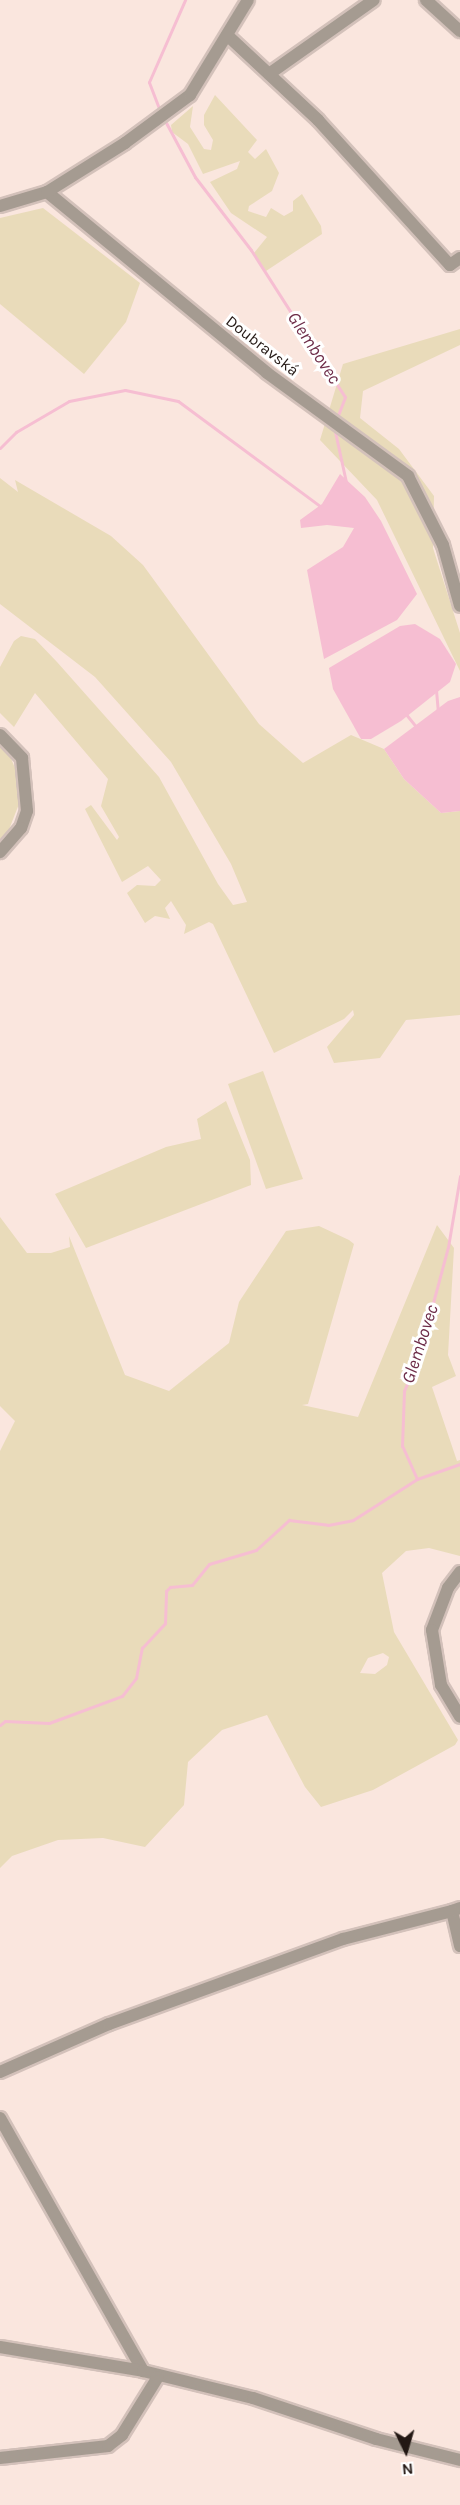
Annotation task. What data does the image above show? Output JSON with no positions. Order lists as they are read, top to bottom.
{
  "streets": {
    "street": ["Doubravská"]
  },
  "water": ["Glembovec"],
  "north": "bottom"
}
